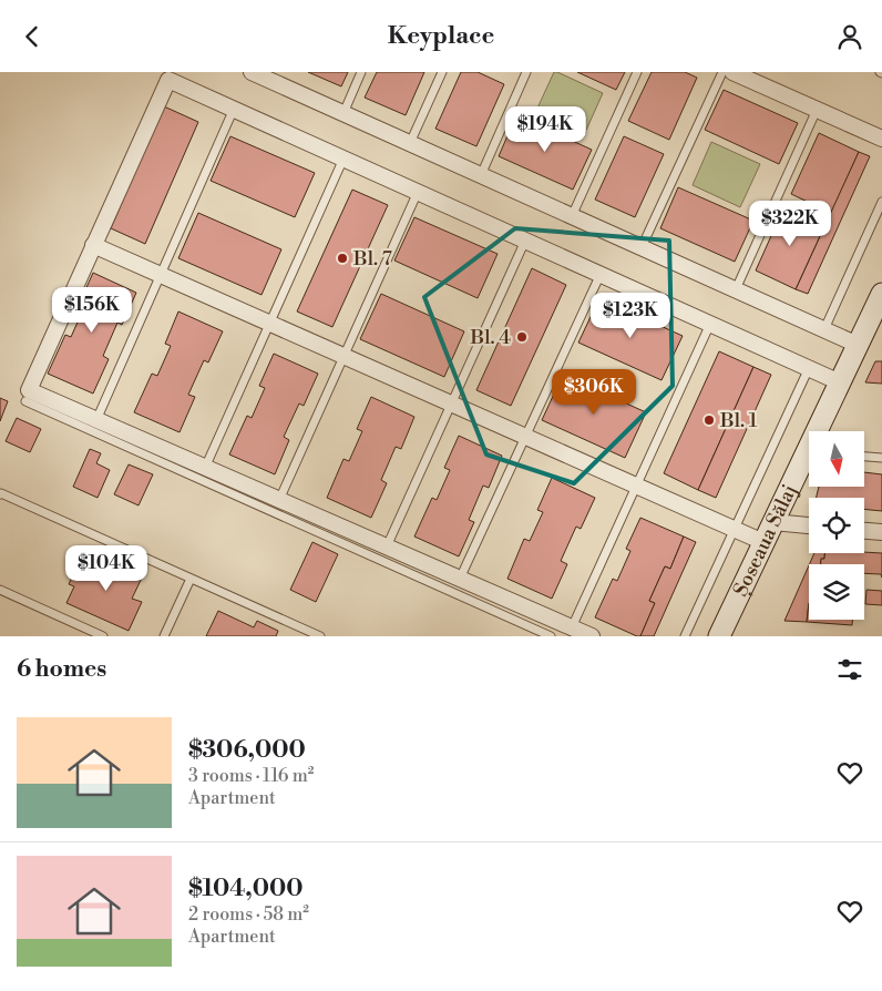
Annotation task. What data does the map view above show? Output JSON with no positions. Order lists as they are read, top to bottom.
{
  "streets": {
    "street": ["Șoseaua Sălaj"]
  },
  "places": ["Bl. 7", "Bl. 4", "Bl. 1"],
  "north": "bottom",
  "page": {
    "header": "Keyplace",
    "price": [
      "$194K",
      "$322K",
      "$156K",
      "$123K",
      "$306K",
      "$104K"
    ],
    "heading": "6 homes",
    "list": [
      {
        "name": "$306,000",
        "note": "3 rooms · 116 m² · Apartment"
      },
      {
        "name": "$104,000",
        "note": "2 rooms · 58 m² · Apartment"
      }
    ]
  }
}
